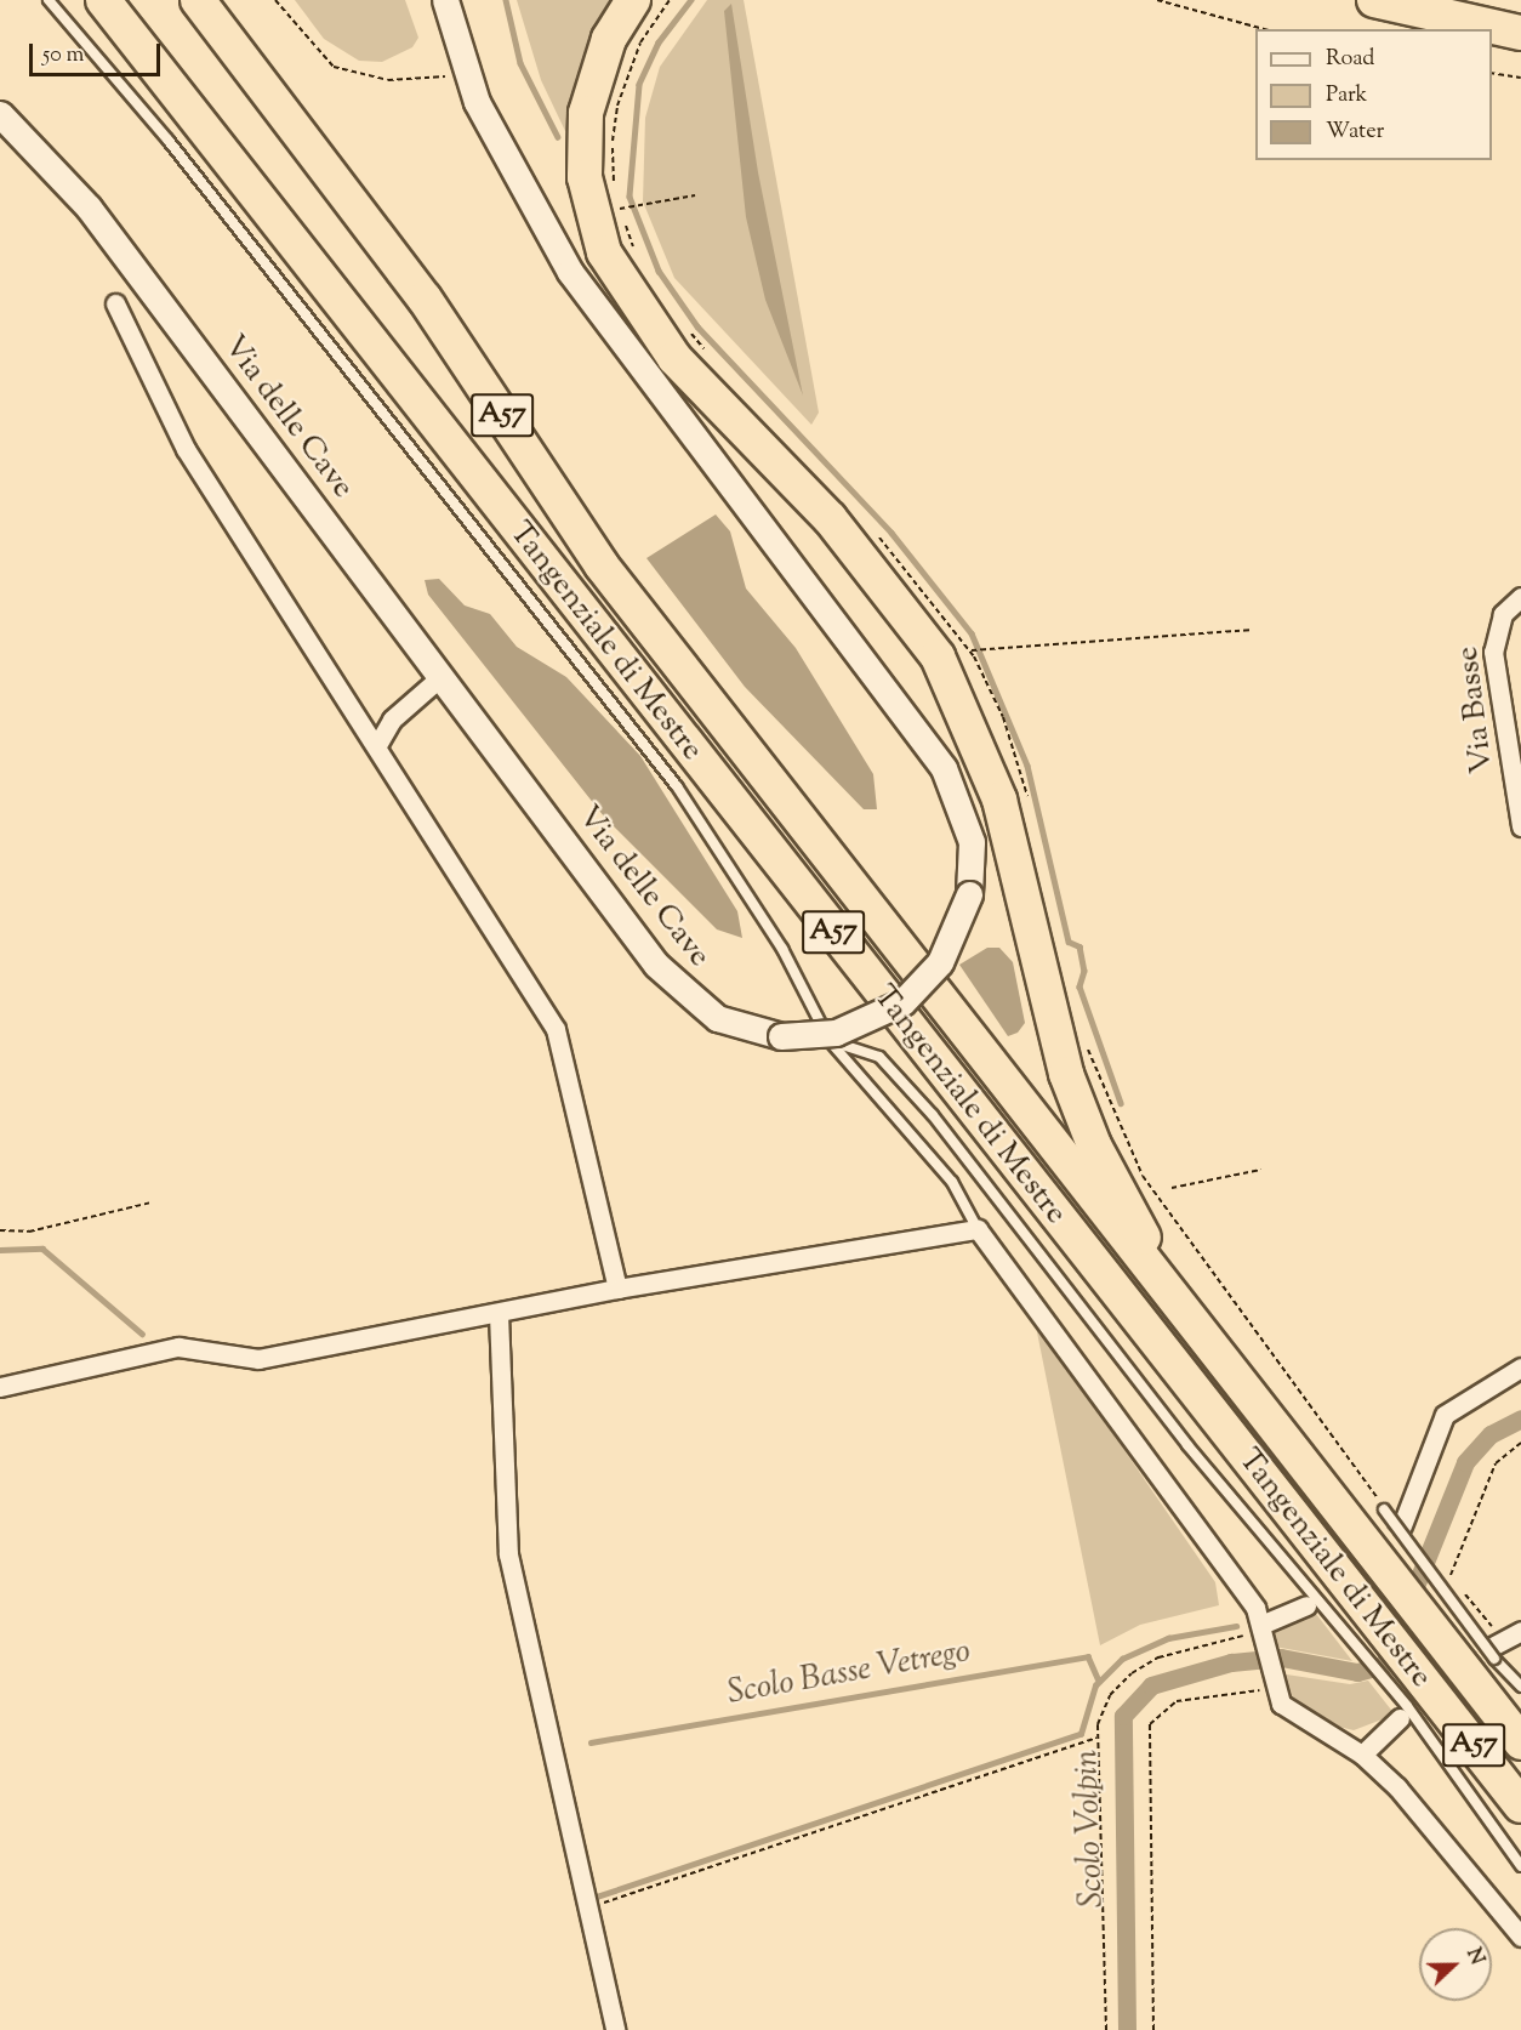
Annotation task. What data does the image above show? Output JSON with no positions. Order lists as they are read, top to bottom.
{
  "streets": {
    "highway": ["A57", "Tangenziale di Mestre"],
    "main road": ["Via delle Cave"],
    "street": ["Via Basse"]
  },
  "crossings": [
    ["A57", "Tangenziale di Mestre"]
  ],
  "water": ["Scolo Basse Vetrego", "Scolo Volpin"],
  "legend": ["Road", "Park", "Water"],
  "scale_bar": "50 m",
  "north": "right"
}
